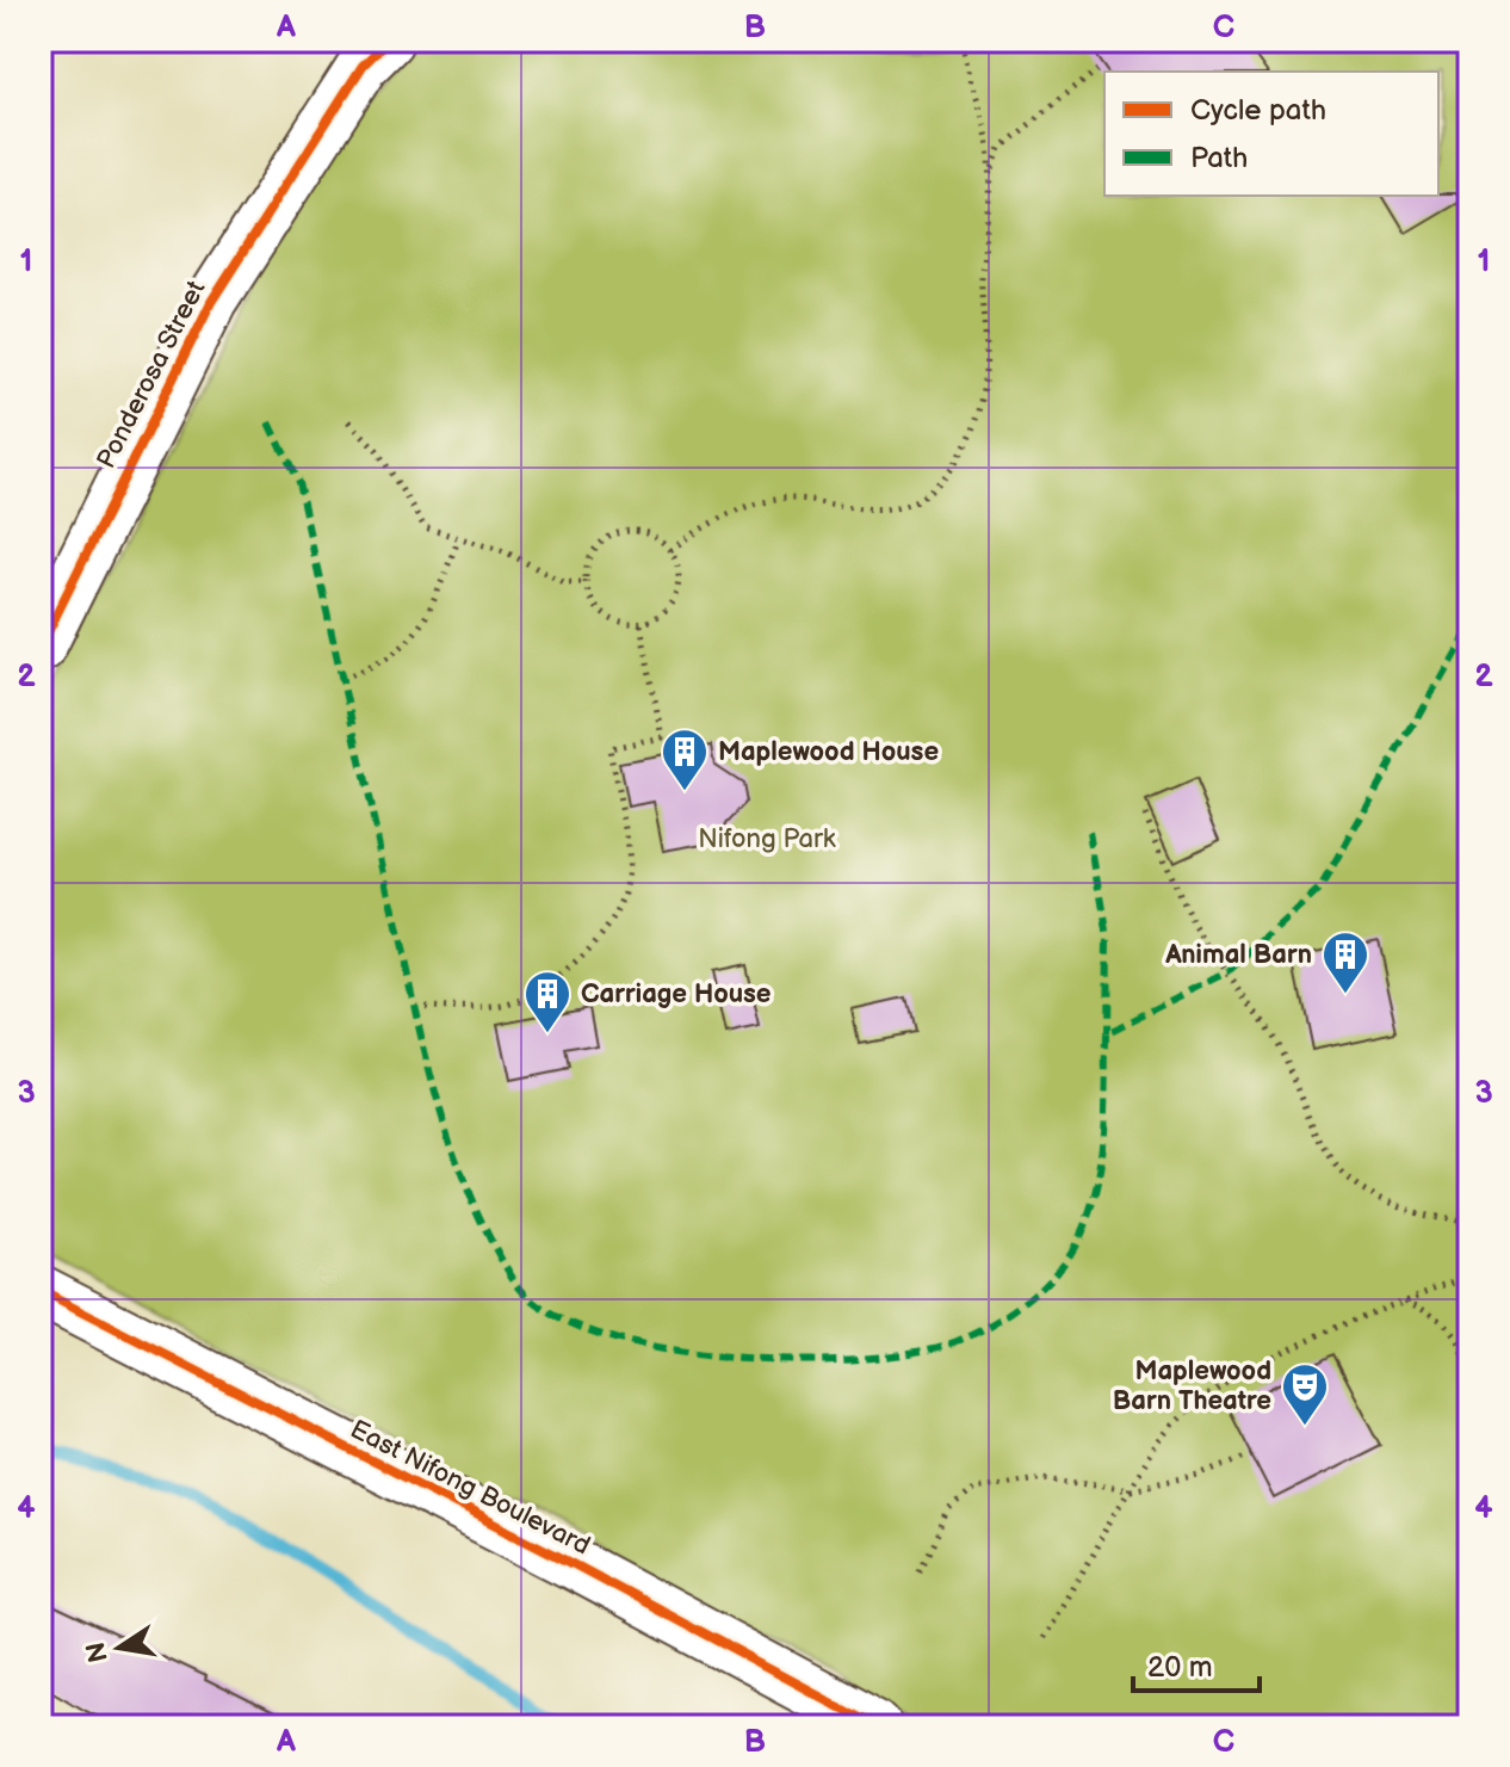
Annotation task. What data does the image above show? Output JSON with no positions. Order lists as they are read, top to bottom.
{
  "streets": {
    "street": ["Ponderosa Street", "East Nifong Boulevard"]
  },
  "parks": ["Nifong Park"],
  "places": {
    "building": ["Maplewood House", "Animal Barn", "Carriage House"],
    "theatre": ["Maplewood Barn Theatre"]
  },
  "legend": ["Cycle path", "Path"],
  "scale_bar": "20 m",
  "north": "left",
  "grid": {
    "columns": ["A", "B", "C"],
    "rows": [
      "1",
      "2",
      "3",
      "4"
    ]
  }
}
